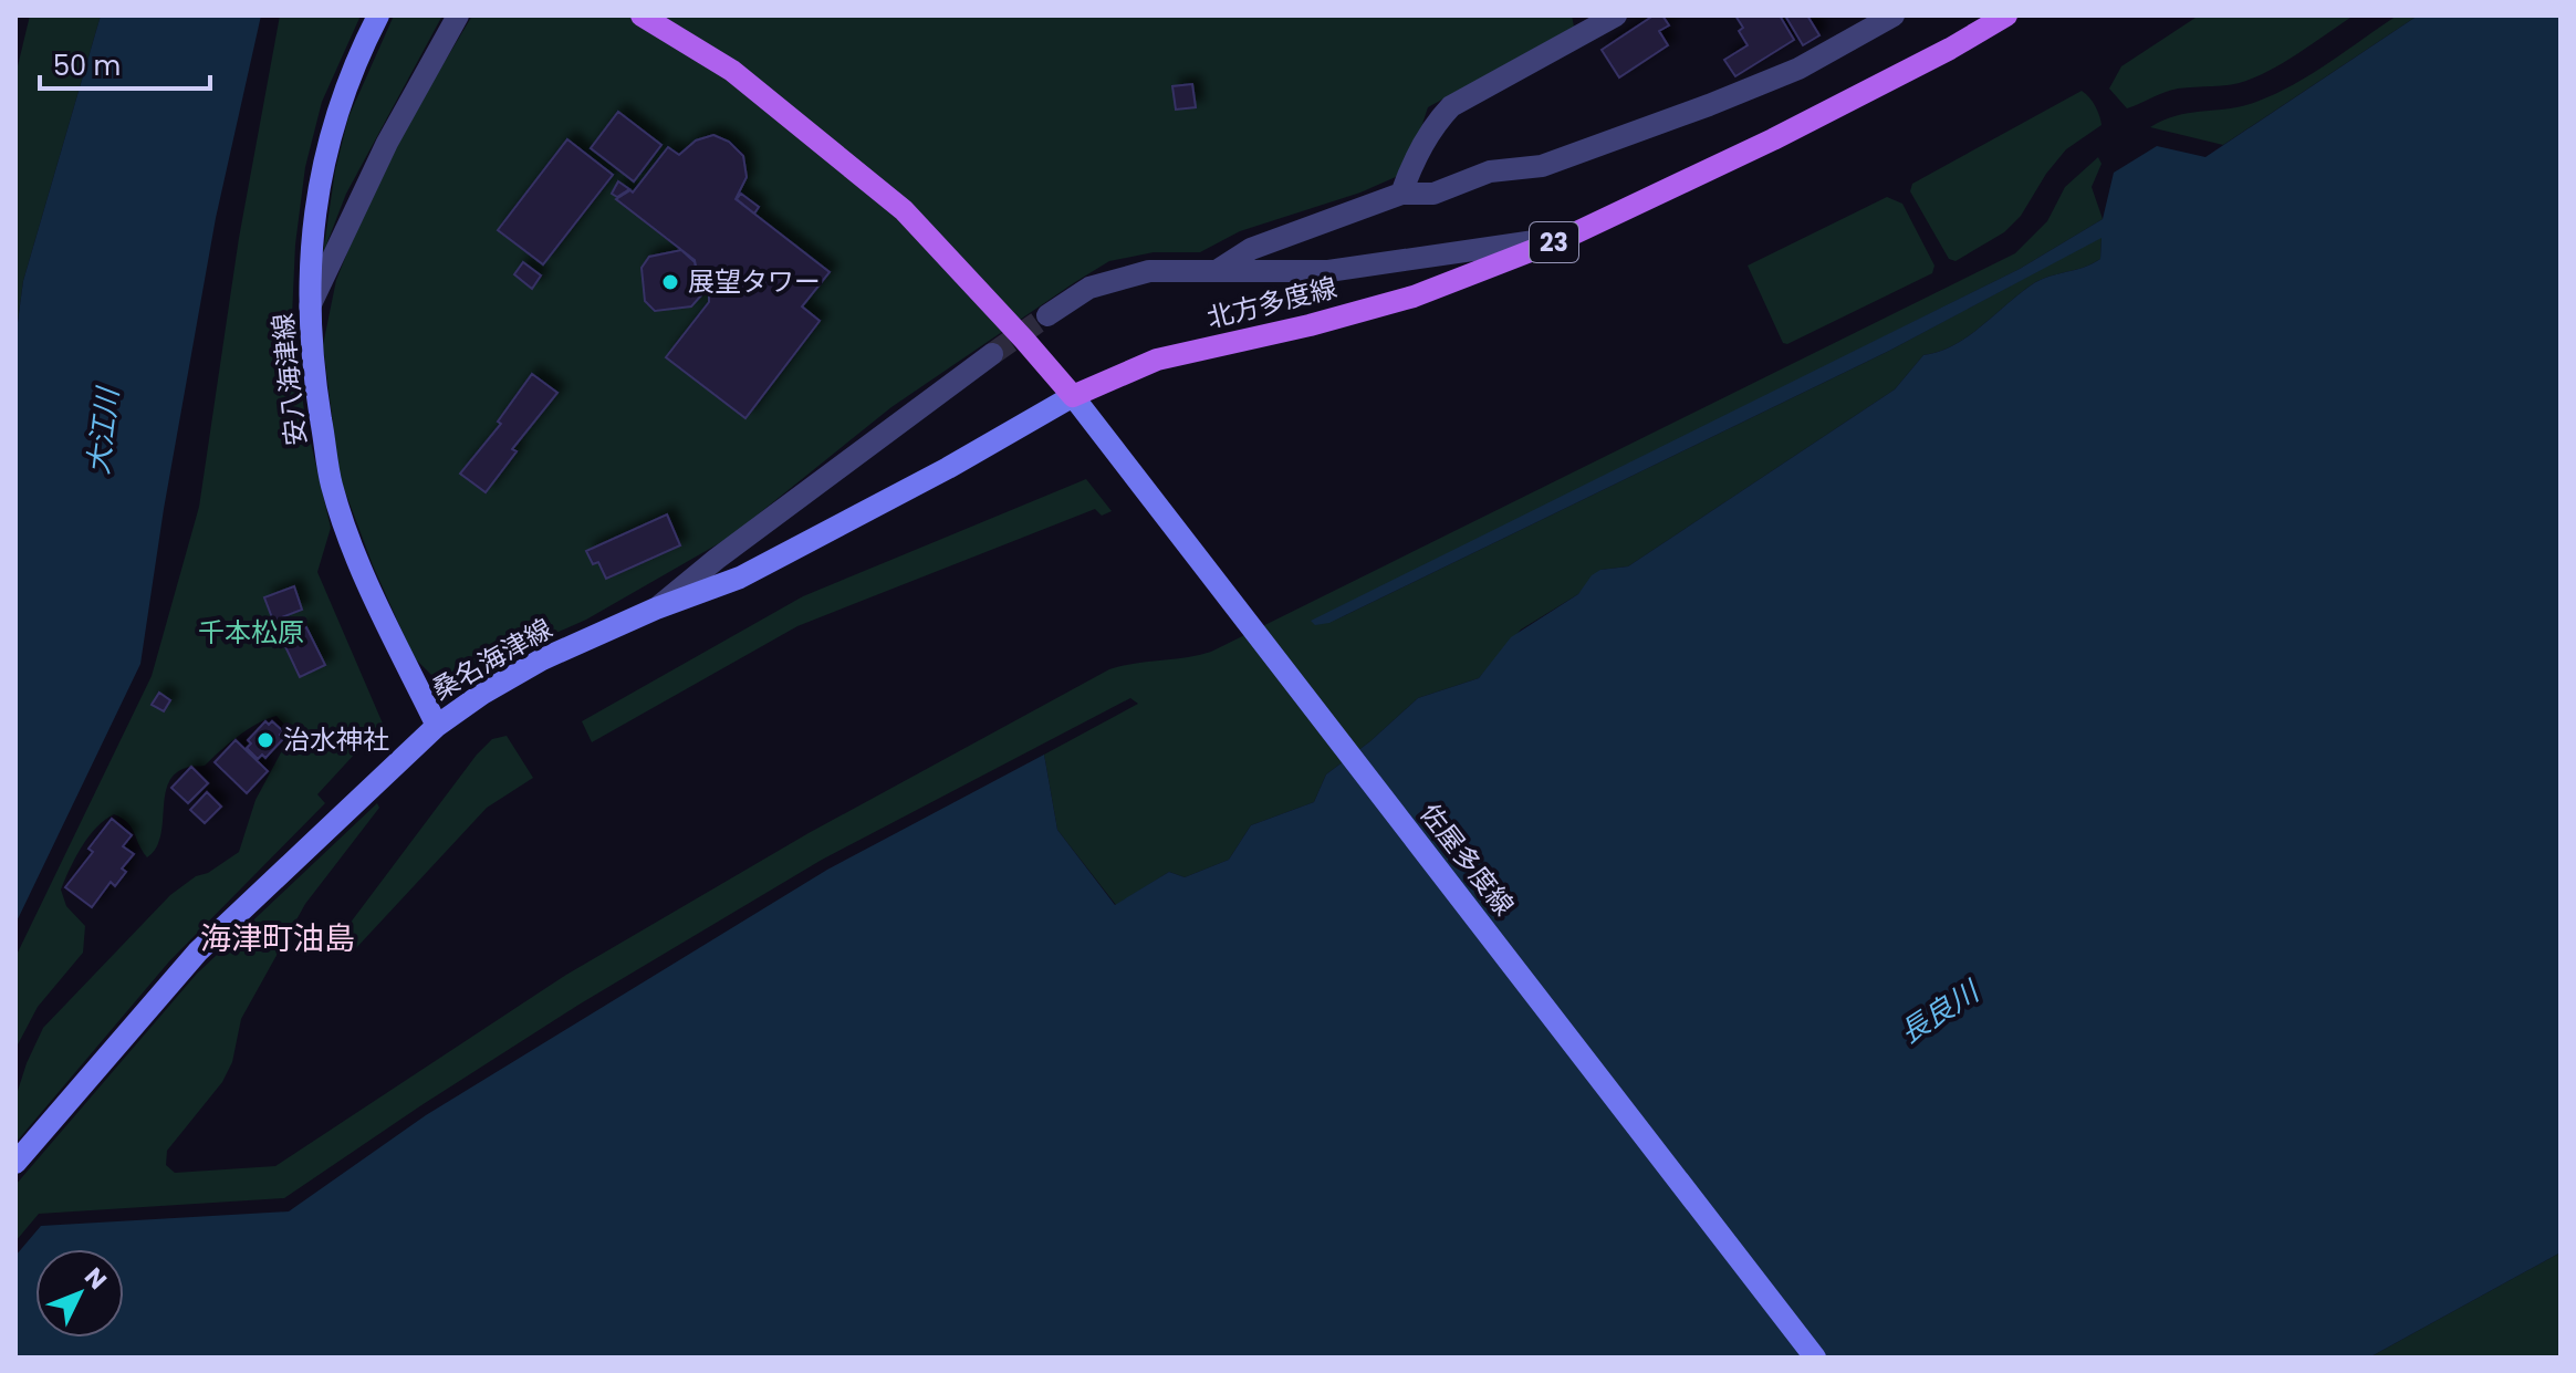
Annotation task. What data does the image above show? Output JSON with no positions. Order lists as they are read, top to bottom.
{
  "streets": {
    "main road": [
      "23",
      "北方多度線",
      "安八海津線",
      "桑名海津線",
      "佐屋多度線"
    ]
  },
  "crossings": [
    ["北方多度線", "桑名海津線"],
    ["北方多度線", "佐屋多度線"],
    ["安八海津線", "桑名海津線"],
    ["桑名海津線", "佐屋多度線"]
  ],
  "districts": ["海津町油島"],
  "water": ["大江川", "長良川"],
  "parks": ["千本松原"],
  "places": ["展望タワー", "治水神社"],
  "scale_bar": "50 m",
  "north": "top right"
}
